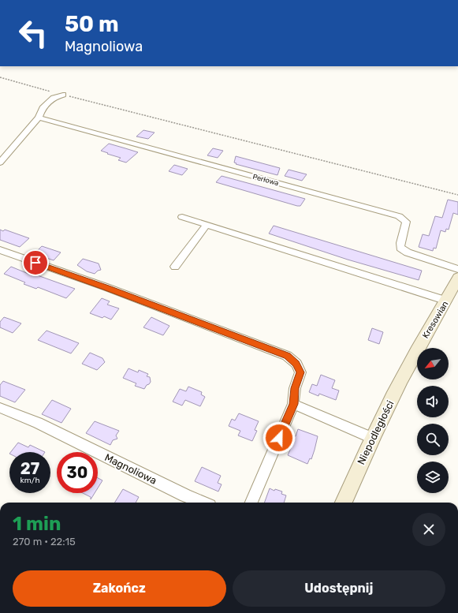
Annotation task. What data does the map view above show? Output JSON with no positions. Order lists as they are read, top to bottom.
{
  "streets": {
    "street": [
      "Perłowa",
      "Kresowian",
      "Niepodległości",
      "Magnoliowa"
    ]
  },
  "crossings": [
    ["Kresowian", "Niepodległości"]
  ],
  "north": "bottom left",
  "page": {
    "turn": ["50 m", "Magnoliowa"],
    "speed": "27 km/h",
    "limit": "30",
    "heading": ["1 min", "270 m · 22:15"],
    "buttons": ["Zakończ", "Udostępnij"]
  }
}
